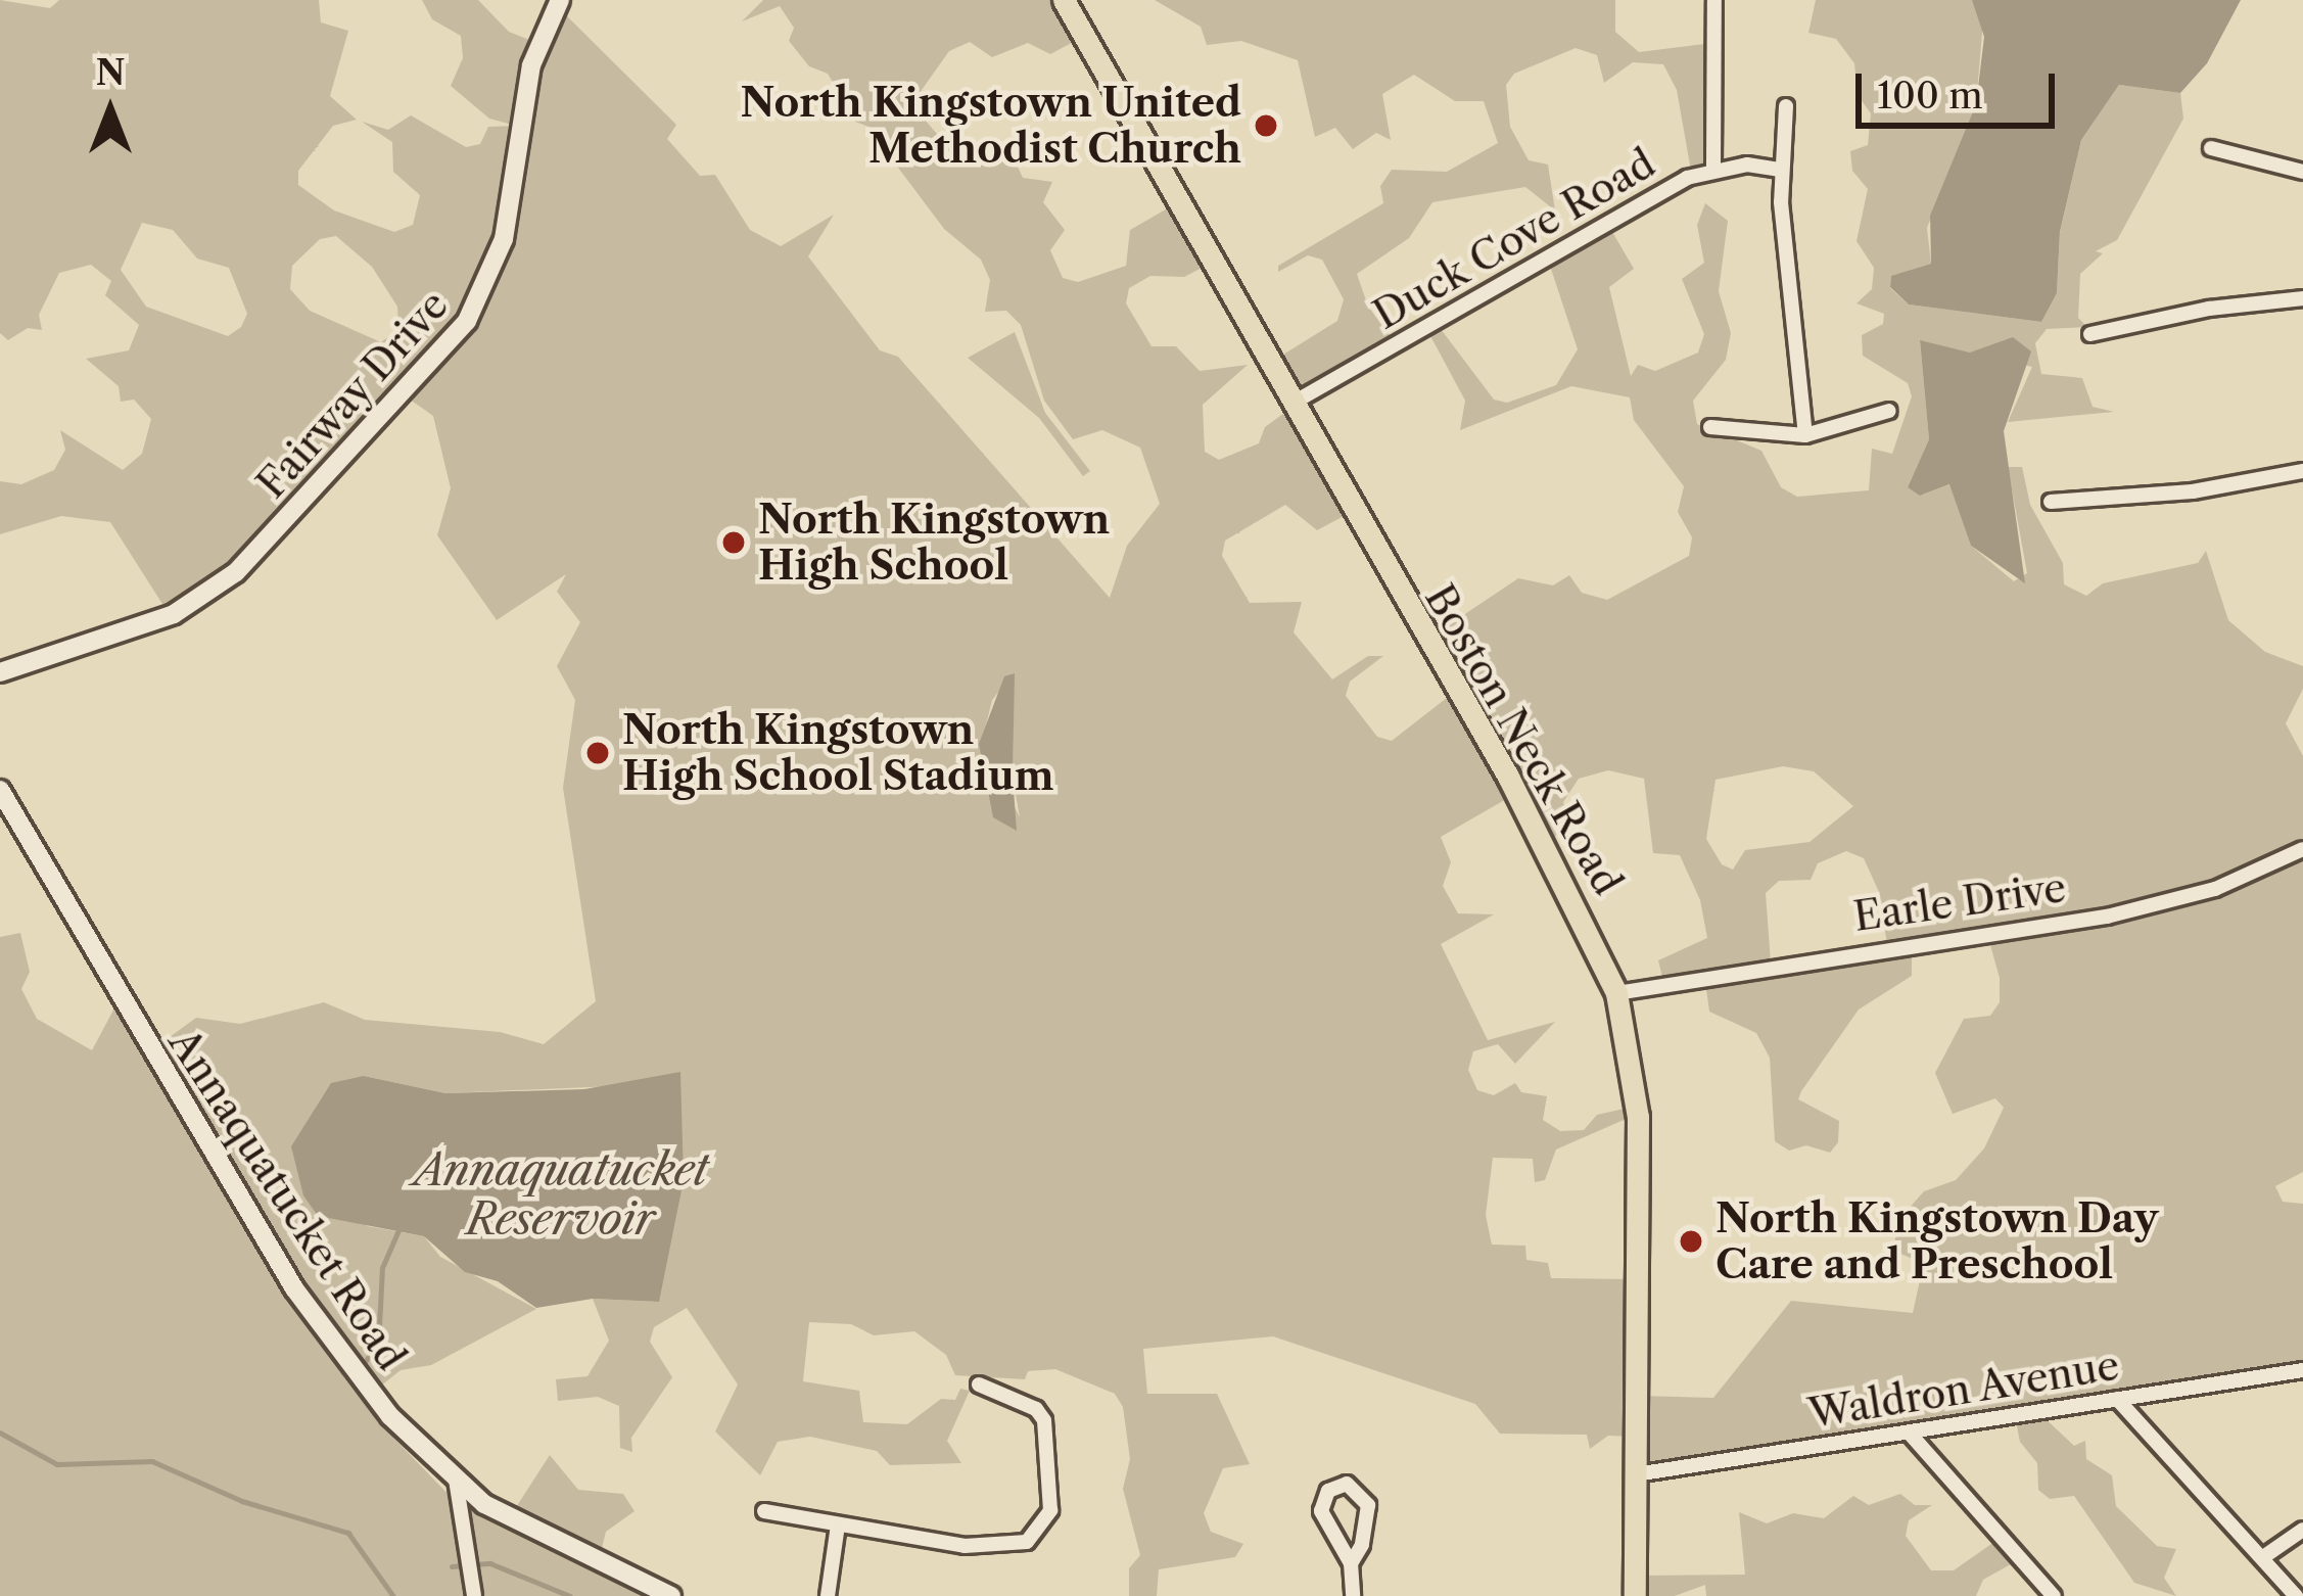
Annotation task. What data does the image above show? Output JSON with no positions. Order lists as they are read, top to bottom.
{
  "streets": {
    "main road": ["Boston Neck Road"],
    "street": [
      "Duck Cove Road",
      "Fairway Drive",
      "Earle Drive",
      "Annaquatucket Road",
      "Waldron Avenue"
    ]
  },
  "crossings": [
    ["Duck Cove Road", "Boston Neck Road"],
    ["Boston Neck Road", "Earle Drive"],
    ["Boston Neck Road", "Waldron Avenue"]
  ],
  "water": ["Annaquatucket Reservoir"],
  "places": [
    "North Kingstown United Methodist Church",
    "North Kingstown High School",
    "North Kingstown High School Stadium",
    "North Kingstown Day Care and Preschool"
  ],
  "scale_bar": "100 m",
  "north": "top"
}
